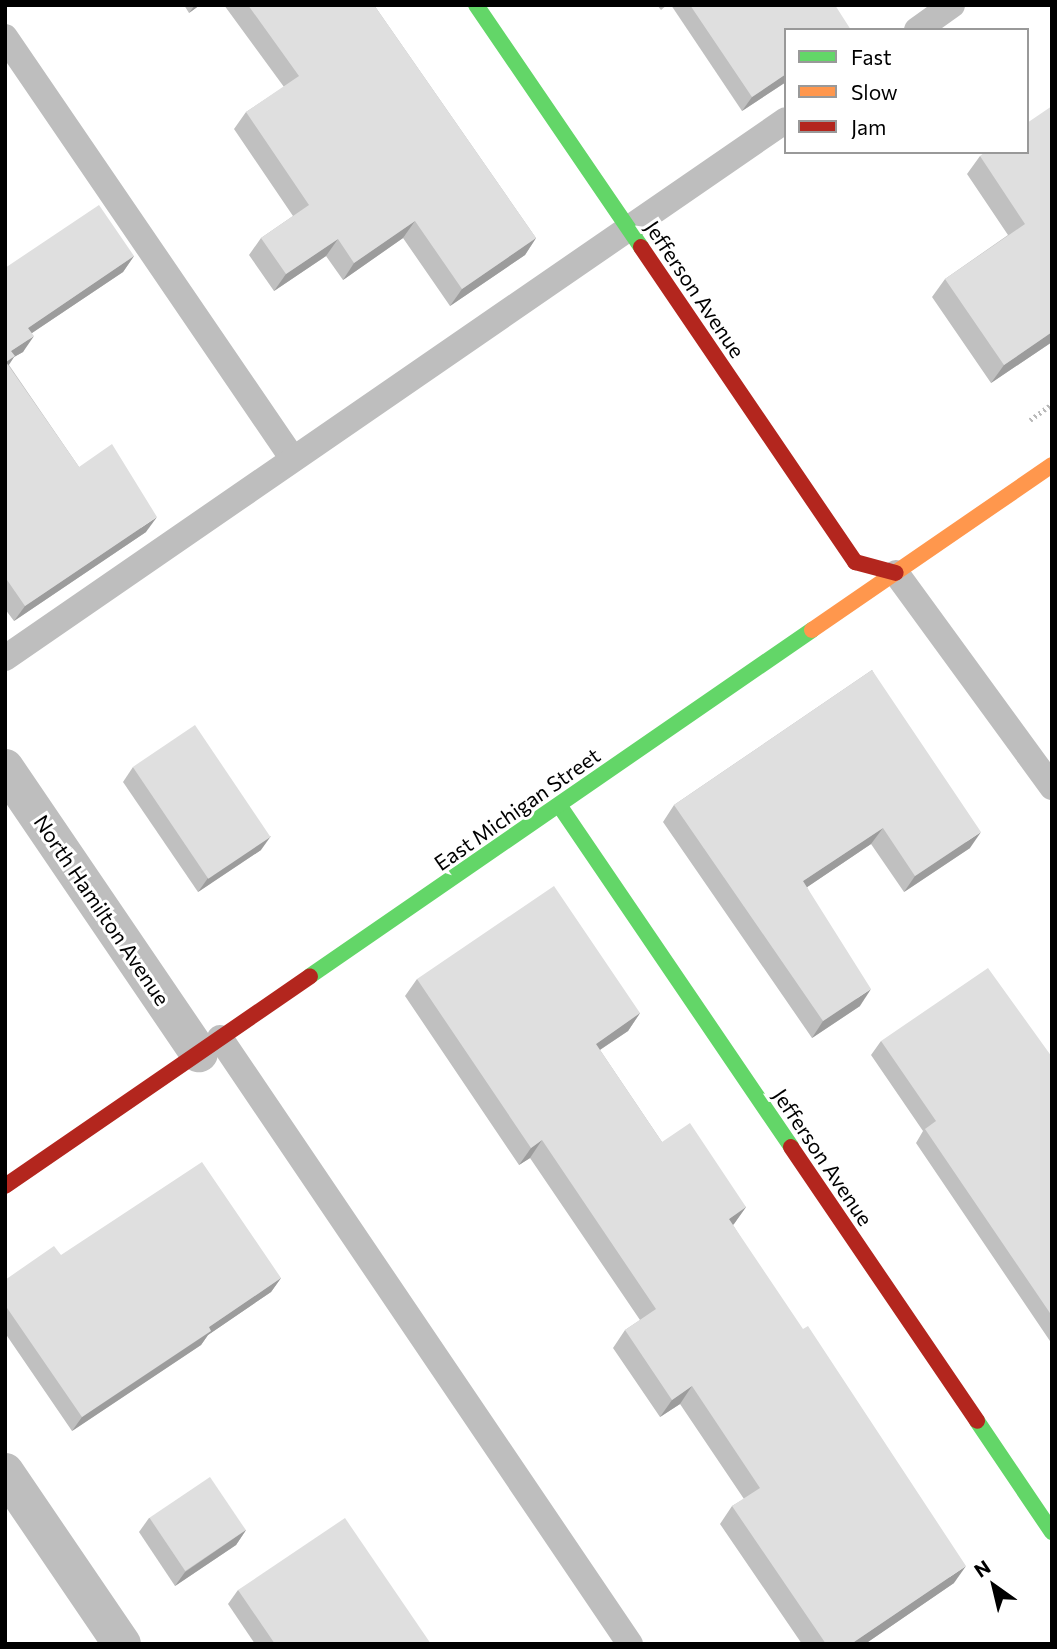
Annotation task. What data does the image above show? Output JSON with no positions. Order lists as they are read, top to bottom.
{
  "streets": {
    "street": ["Jefferson Avenue", "East Michigan Street", "North Hamilton Avenue"]
  },
  "crossings": [
    ["Jefferson Avenue", "East Michigan Street"],
    ["East Michigan Street", "North Hamilton Avenue"]
  ],
  "legend": ["Fast", "Slow", "Jam"],
  "north": "top left"
}
